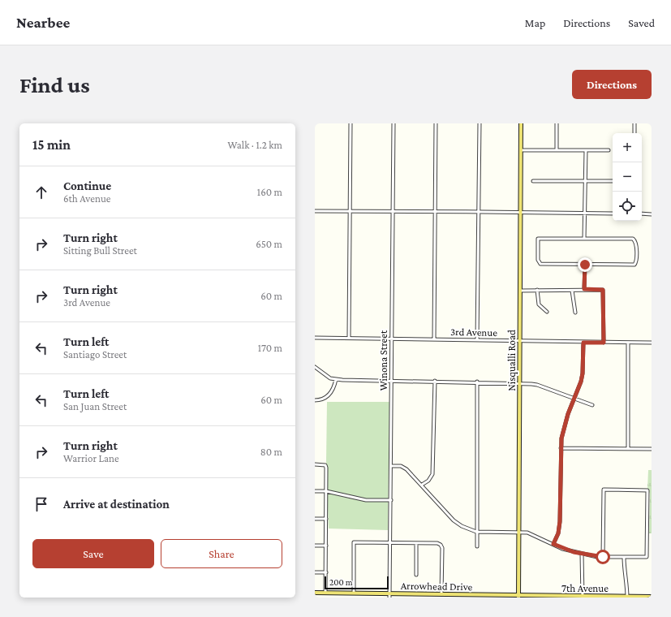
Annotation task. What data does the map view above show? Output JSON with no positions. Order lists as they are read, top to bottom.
{
  "streets": {
    "main road": ["Nisqualli Road", "Arrowhead Drive", "7th Avenue"],
    "street": ["3rd Avenue", "Winona Street"]
  },
  "crossings": [
    ["3rd Avenue", "Winona Street"],
    ["3rd Avenue", "Nisqualli Road"],
    ["Winona Street", "Arrowhead Drive"],
    ["Nisqualli Road", "Arrowhead Drive"],
    ["Nisqualli Road", "7th Avenue"],
    ["Arrowhead Drive", "7th Avenue"]
  ],
  "scale_bar": "200 m",
  "page": {
    "header": "Nearbee",
    "nav": ["Map", "Directions", "Saved"],
    "buttons": [
      "Directions",
      ["Save", "Share"]
    ],
    "title": "Find us",
    "heading": ["15 min", "Walk · 1.2 km"],
    "map_buttons": ["+", "−"],
    "list": [
      ["Continue", "6th Avenue", "160 m"],
      ["Turn right", "Sitting Bull Street", "650 m"],
      ["Turn right", "3rd Avenue", "60 m"],
      ["Turn left", "Santiago Street", "170 m"],
      ["Turn left", "San Juan Street", "60 m"],
      ["Turn right", "Warrior Lane", "80 m"],
      "Arrive at destination"
    ],
    "scale": "200 m"
  }
}
